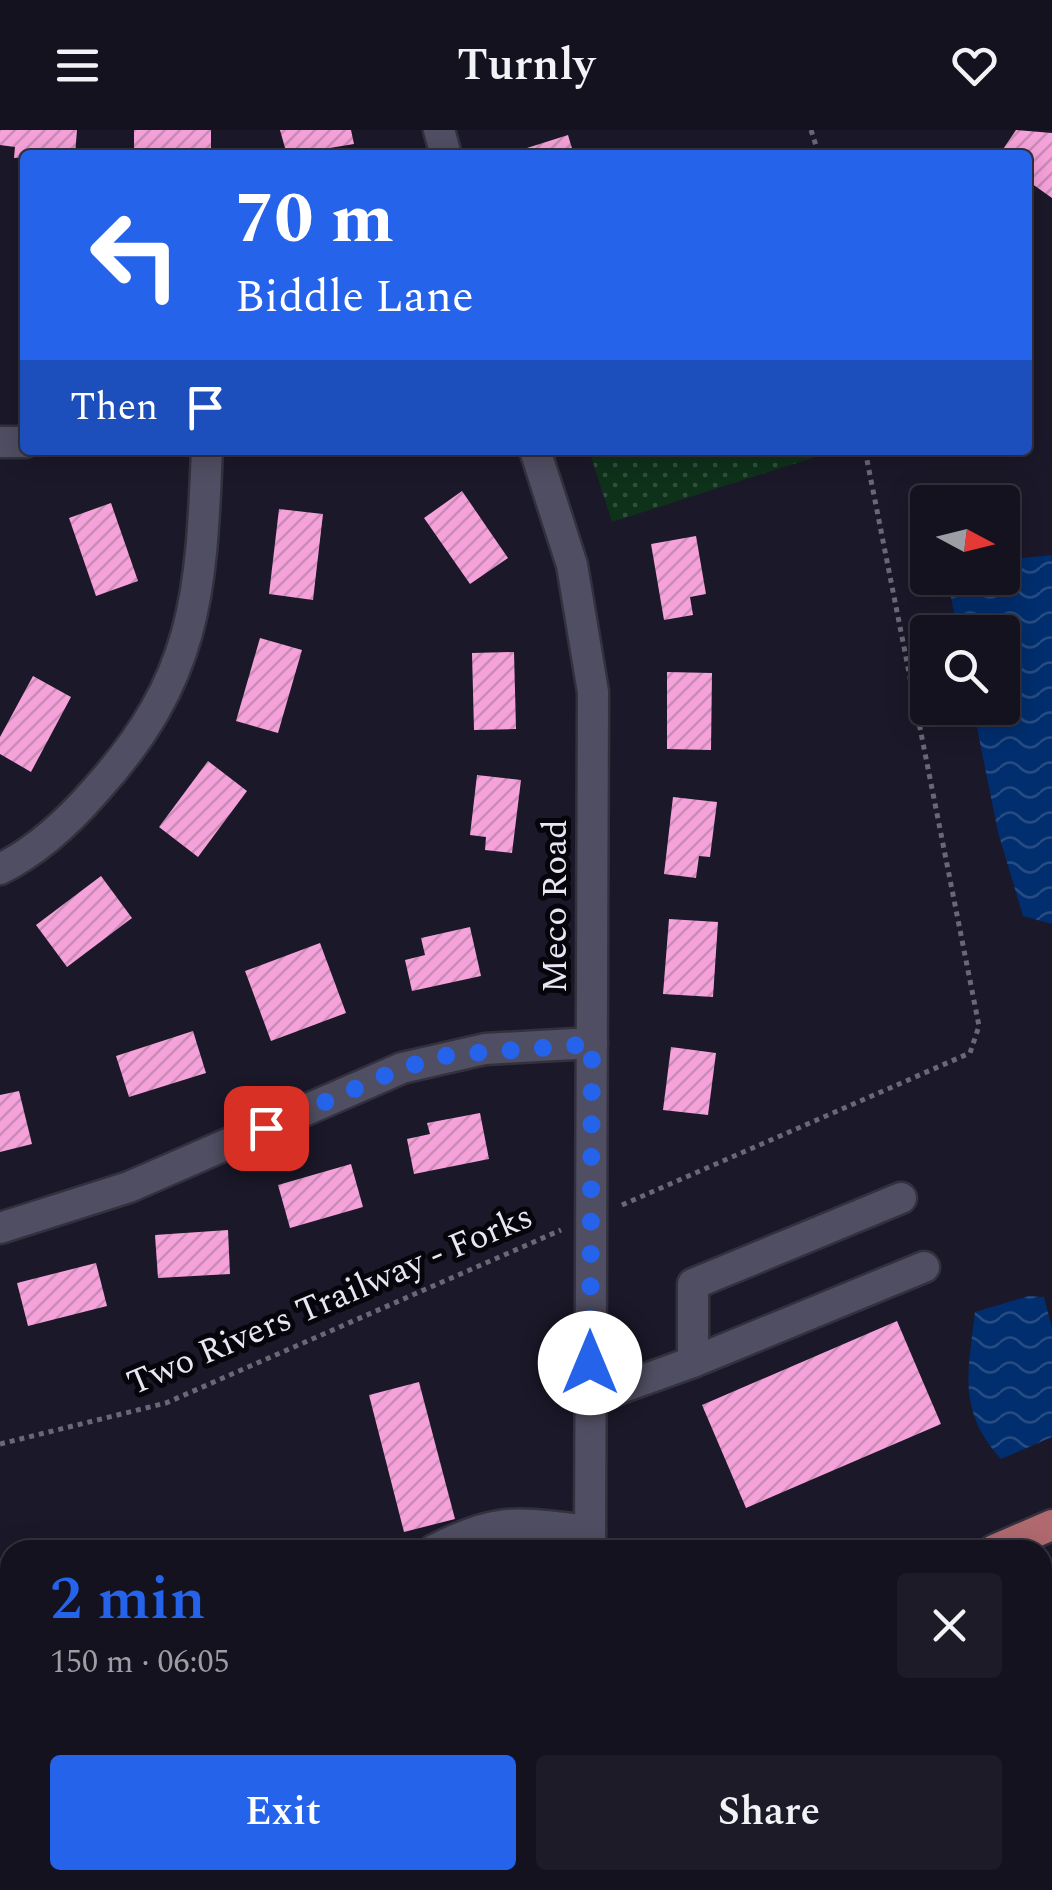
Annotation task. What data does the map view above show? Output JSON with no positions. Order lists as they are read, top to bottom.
{
  "streets": {
    "street": ["Meco Road"],
    "path": ["Two Rivers Trailway - Forks"]
  },
  "north": "right",
  "page": {
    "header": "Turnly",
    "turn": ["70 m", "Biddle Lane"],
    "then": "Then",
    "heading": ["2 min", "150 m · 06:05"],
    "buttons": ["Exit", "Share"]
  }
}
